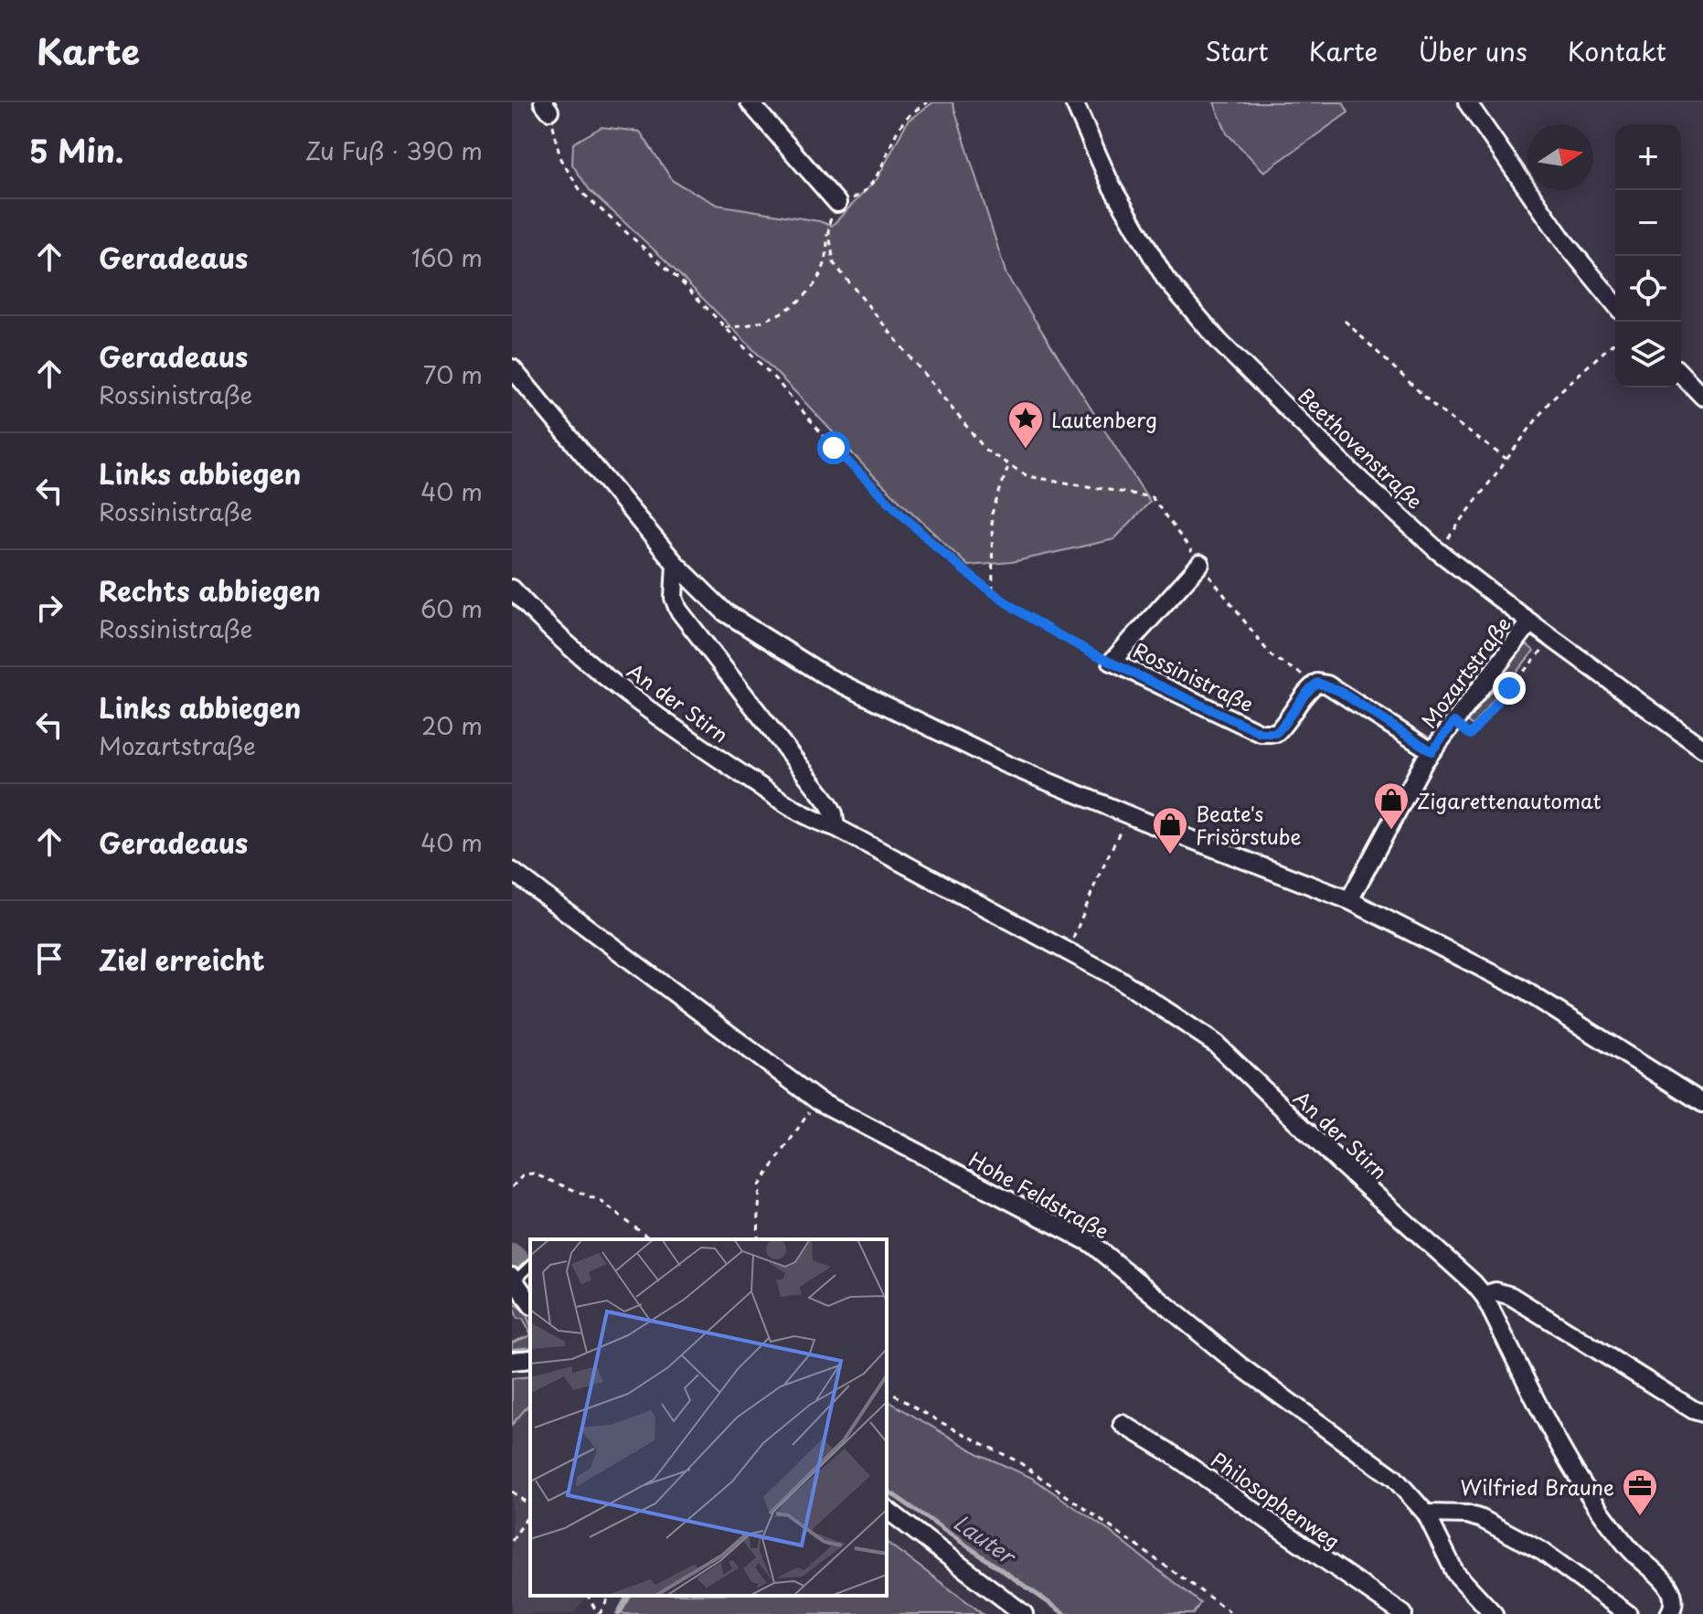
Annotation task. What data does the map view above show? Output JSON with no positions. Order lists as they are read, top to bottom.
{
  "streets": {
    "street": [
      "Beethovenstraße",
      "Mozartstraße",
      "Rossinistraße",
      "An der Stirn",
      "Hohe Feldstraße",
      "Philosophenweg"
    ]
  },
  "crossings": [
    ["Beethovenstraße", "Mozartstraße"]
  ],
  "water": ["Lauter"],
  "places": {
    "place": ["Lautenberg"],
    "shop": ["Zigarettenautomat", "Beate's Frisörstube"],
    "office": ["Wilfried Braune"]
  },
  "north": "right",
  "page": {
    "header": "Karte",
    "nav": [
      "Start",
      "Karte",
      "Über uns",
      "Kontakt"
    ],
    "heading": ["5 Min.", "Zu Fuß · 390 m"],
    "map_buttons": ["+", "−"],
    "list": [
      ["Geradeaus", "160 m"],
      ["Geradeaus", "Rossinistraße", "70 m"],
      ["Links abbiegen", "Rossinistraße", "40 m"],
      ["Rechts abbiegen", "Rossinistraße", "60 m"],
      ["Links abbiegen", "Mozartstraße", "20 m"],
      ["Geradeaus", "40 m"],
      "Ziel erreicht"
    ]
  }
}
